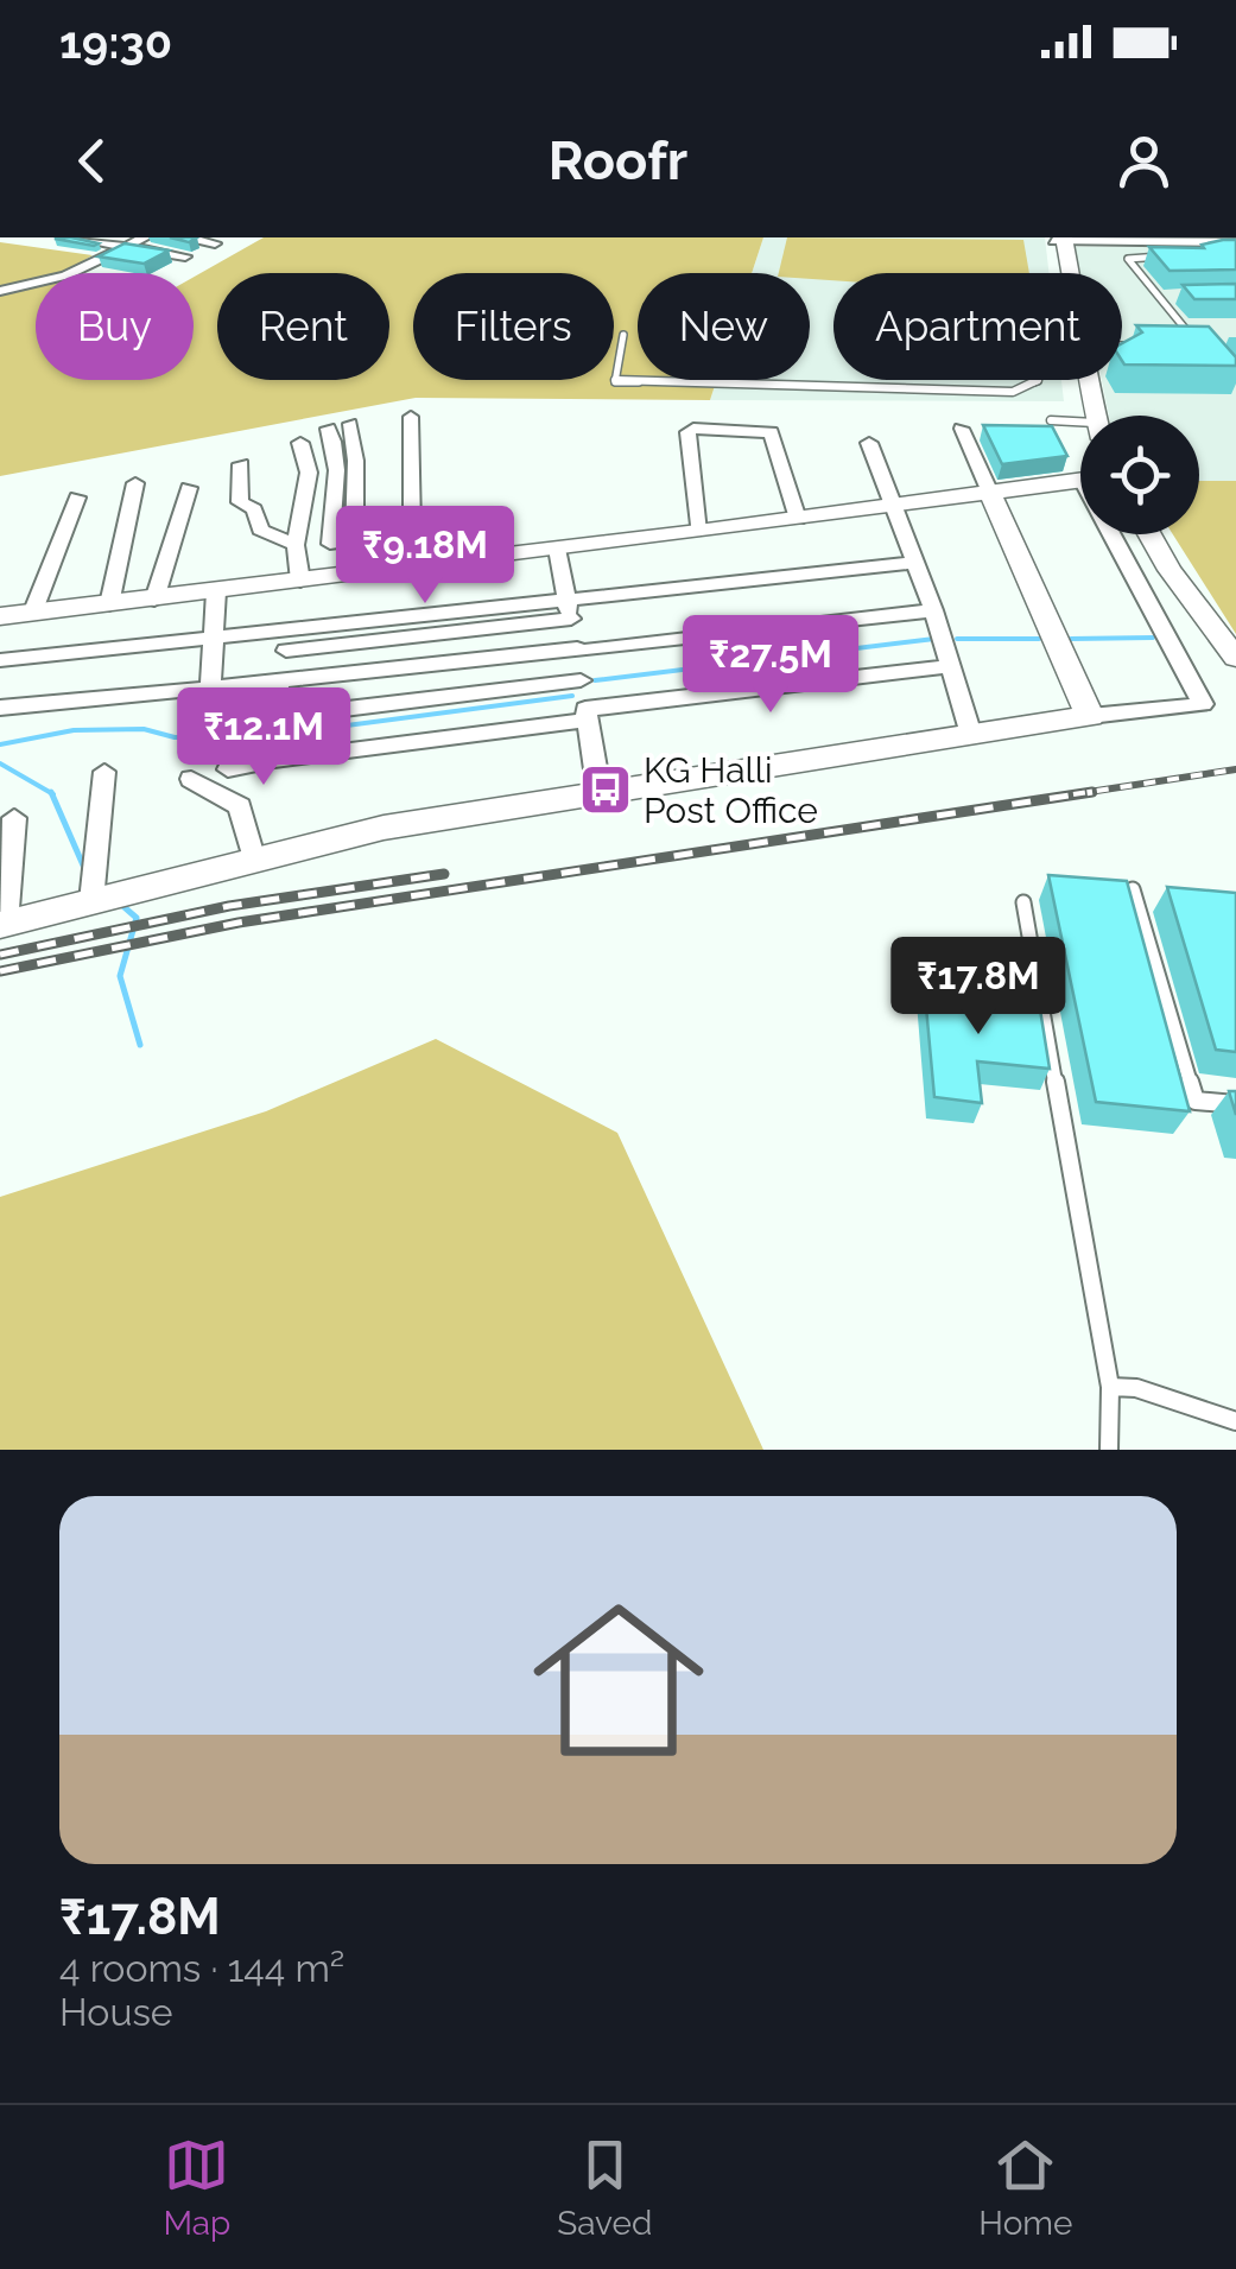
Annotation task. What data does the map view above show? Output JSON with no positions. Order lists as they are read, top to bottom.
{
  "places": {
    "bus stop": ["KG Halli Post Office"]
  },
  "page": {
    "status": "19:30",
    "header": "Roofr",
    "chip": [
      "Buy",
      "Rent",
      "Filters",
      "New",
      "Apartment"
    ],
    "price": [
      "₹9.18M",
      "₹27.5M",
      "₹12.1M",
      "₹17.8M"
    ],
    "list": [
      {
        "name": "₹17.8M",
        "note": "4 rooms · 144 m² · House"
      }
    ],
    "tabs": ["Map", "Saved", "Home"]
  }
}
